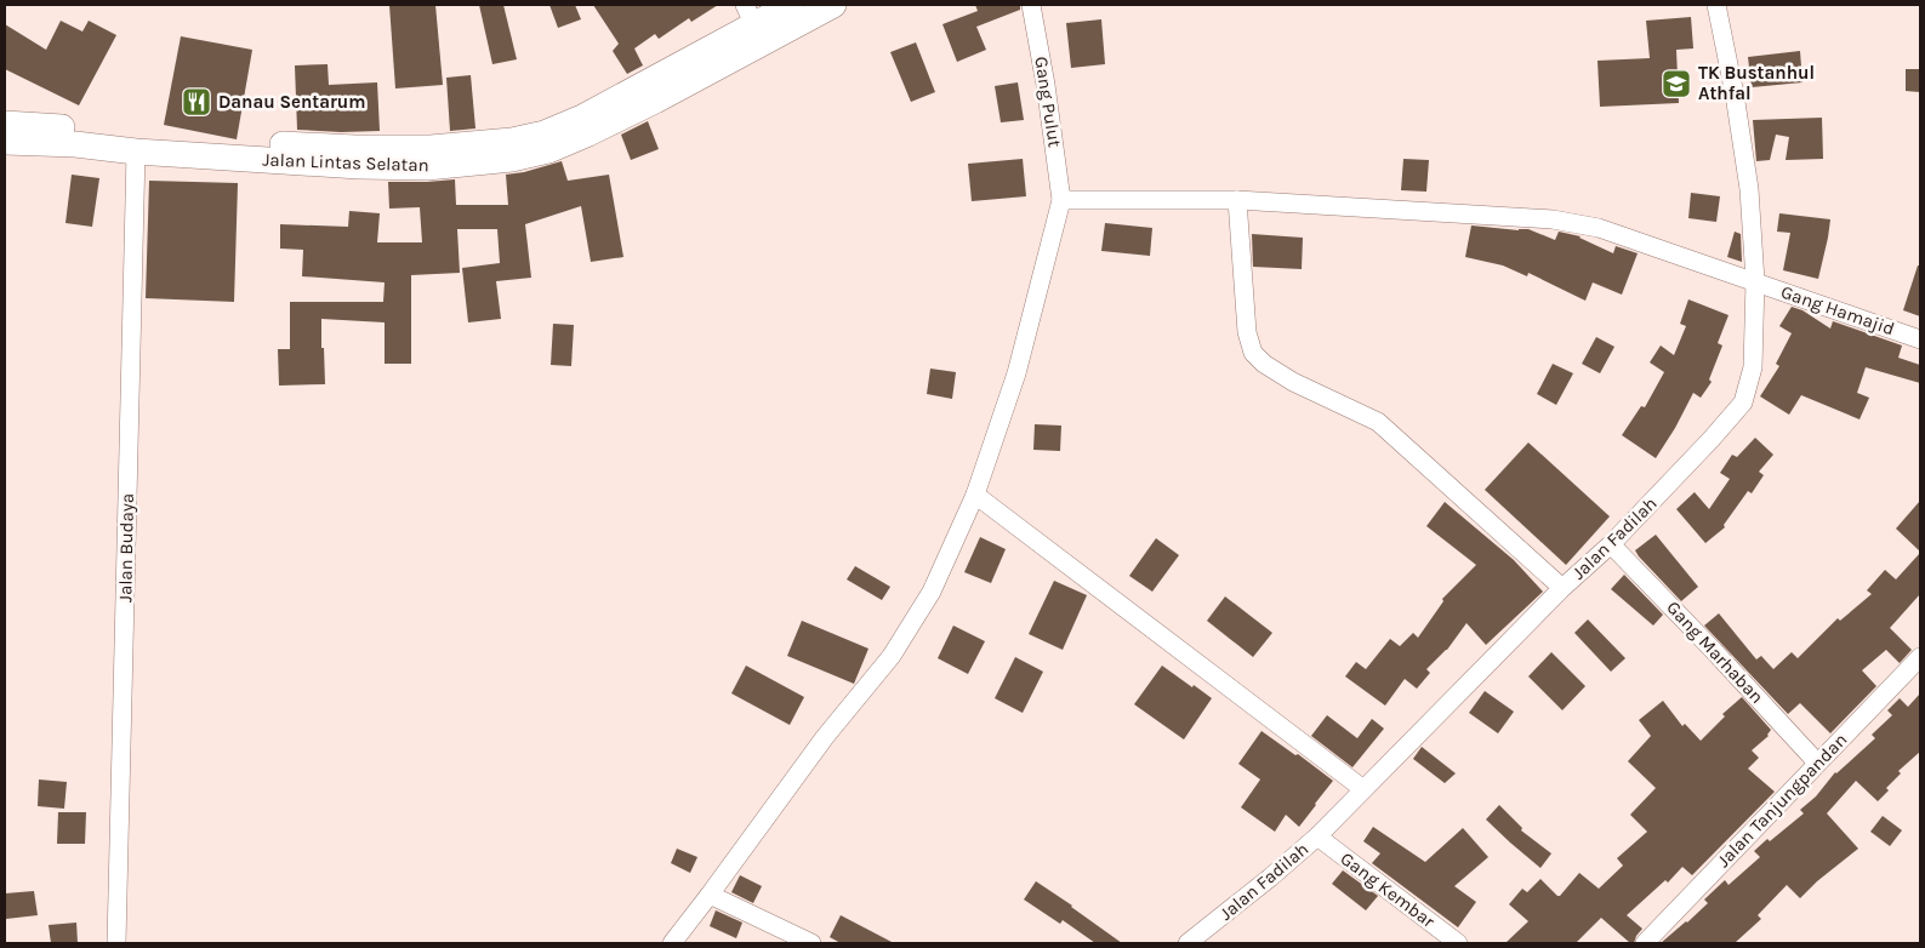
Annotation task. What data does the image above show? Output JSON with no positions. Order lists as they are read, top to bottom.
{
  "streets": {
    "highway": ["Jalan Lintas Selatan"],
    "street": [
      "Gang Pulut",
      "Gang Hamajid",
      "Jalan Fadilah",
      "Jalan Budaya",
      "Gang Marhaban",
      "Jalan Tanjungpandan",
      "Gang Kembar"
    ]
  },
  "crossings": [
    ["Gang Pulut", "Gang Hamajid"],
    ["Jalan Lintas Selatan", "Jalan Budaya"],
    ["Gang Hamajid", "Jalan Fadilah"],
    ["Jalan Fadilah", "Gang Marhaban"],
    ["Jalan Fadilah", "Gang Kembar"],
    ["Gang Marhaban", "Jalan Tanjungpandan"]
  ],
  "places": {
    "school or university": ["TK Bustanhul Athfal"],
    "restaurant": ["Danau Sentarum"]
  }
}
